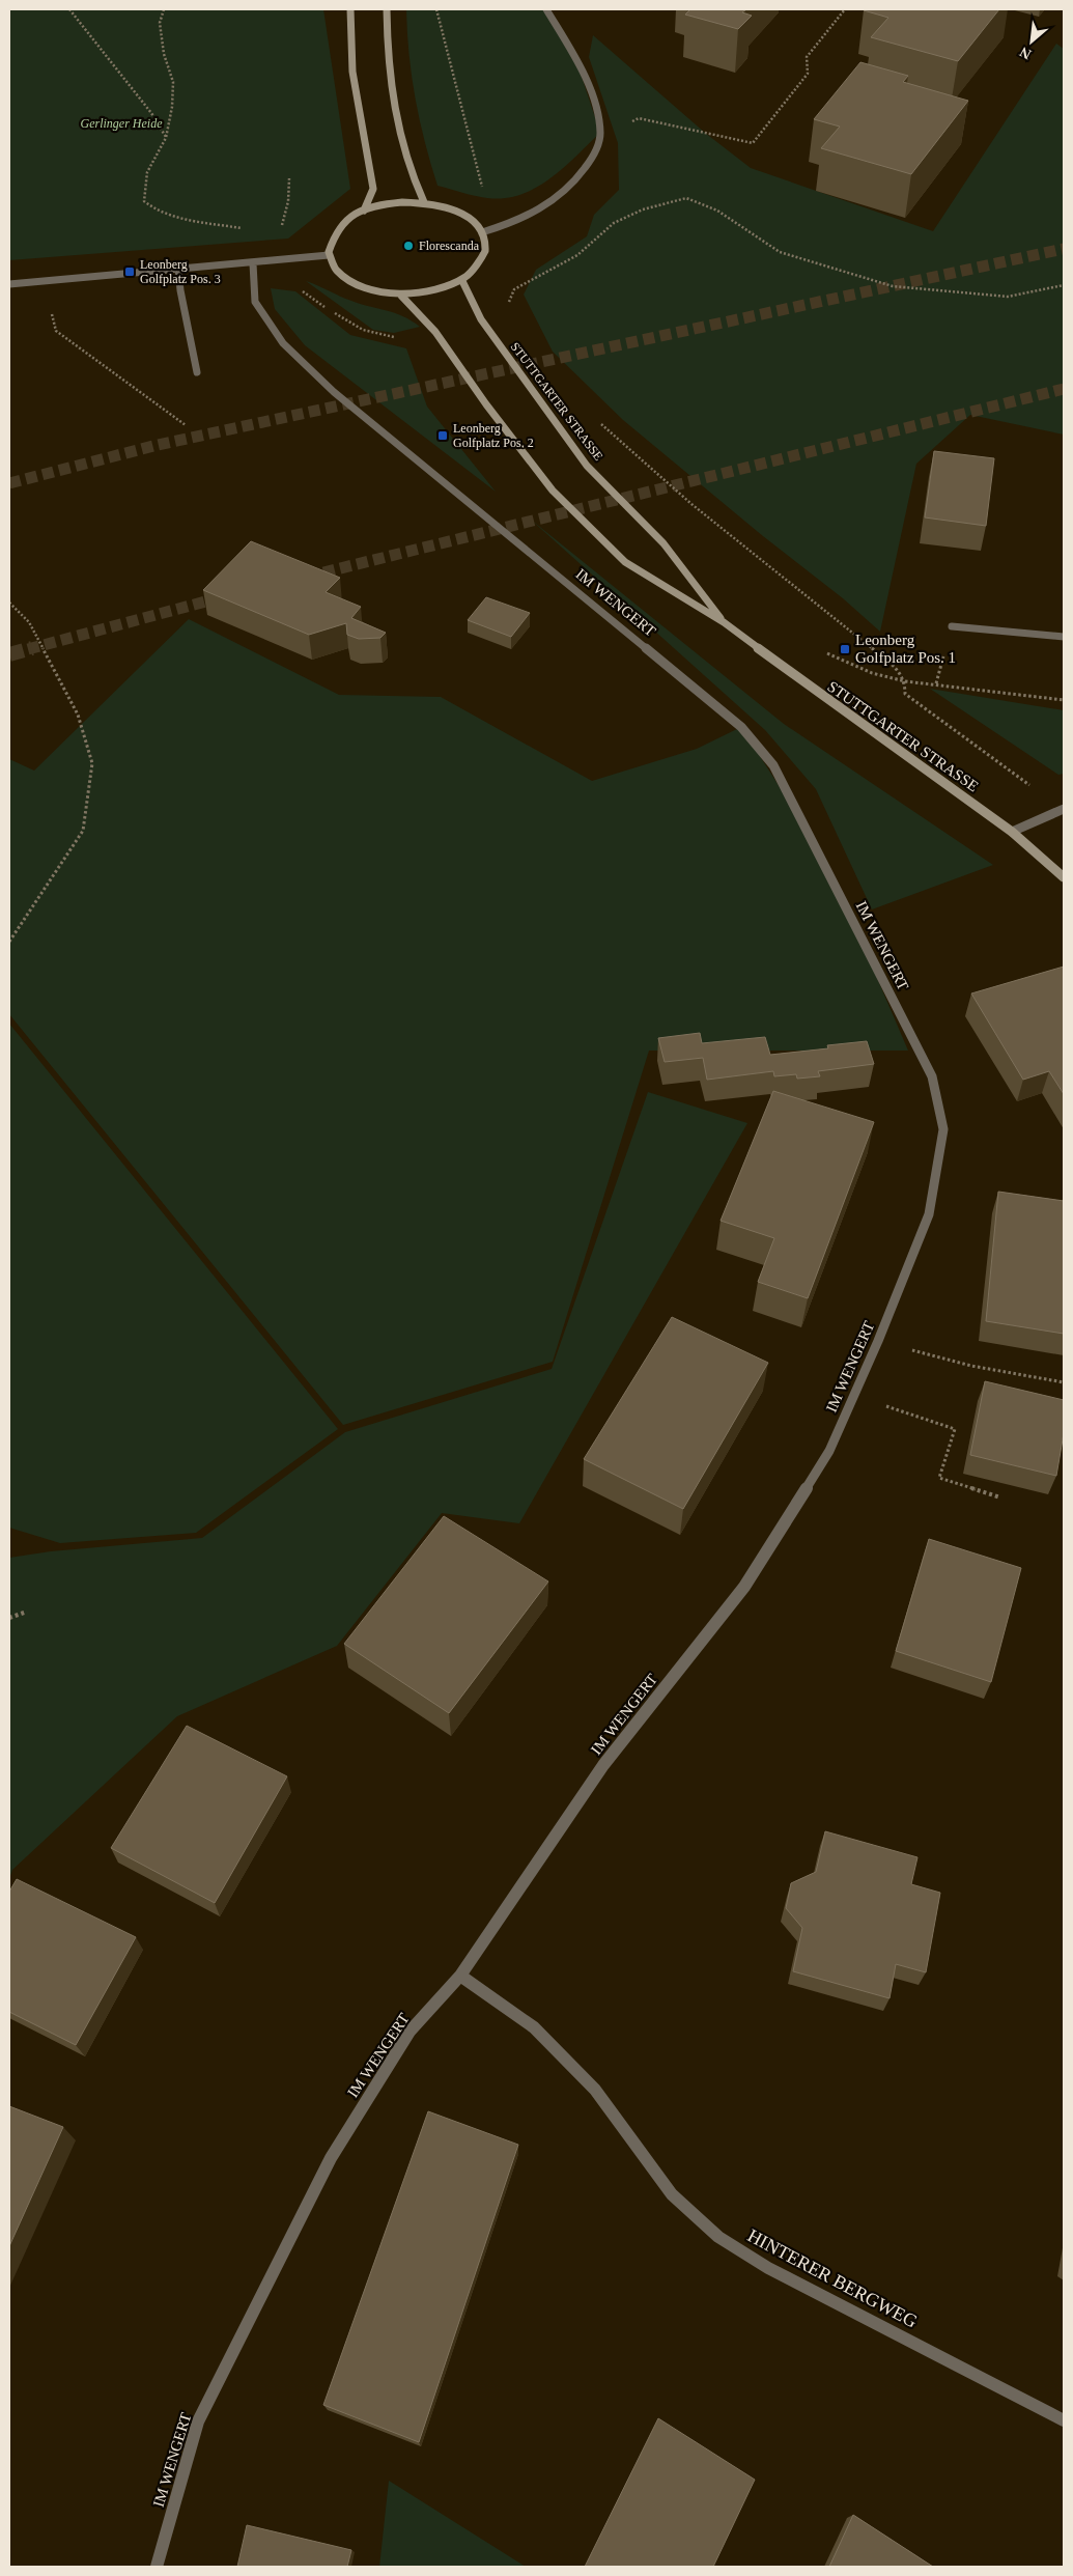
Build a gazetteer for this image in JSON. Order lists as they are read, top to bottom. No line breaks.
{"streets":{"main road":["STUTTGARTER STRASSE"],"street":["IM WENGERT","HINTERER BERGWEG"]},"crossings":[["IM WENGERT","HINTERER BERGWEG"]],"parks":["Gerlinger Heide"],"places":{"other":["Florescanda"],"transit":["Leonberg Golfplatz Pos. 3","Leonberg Golfplatz Pos. 2","Leonberg Golfplatz Pos. 1"]},"north":"bottom left"}
